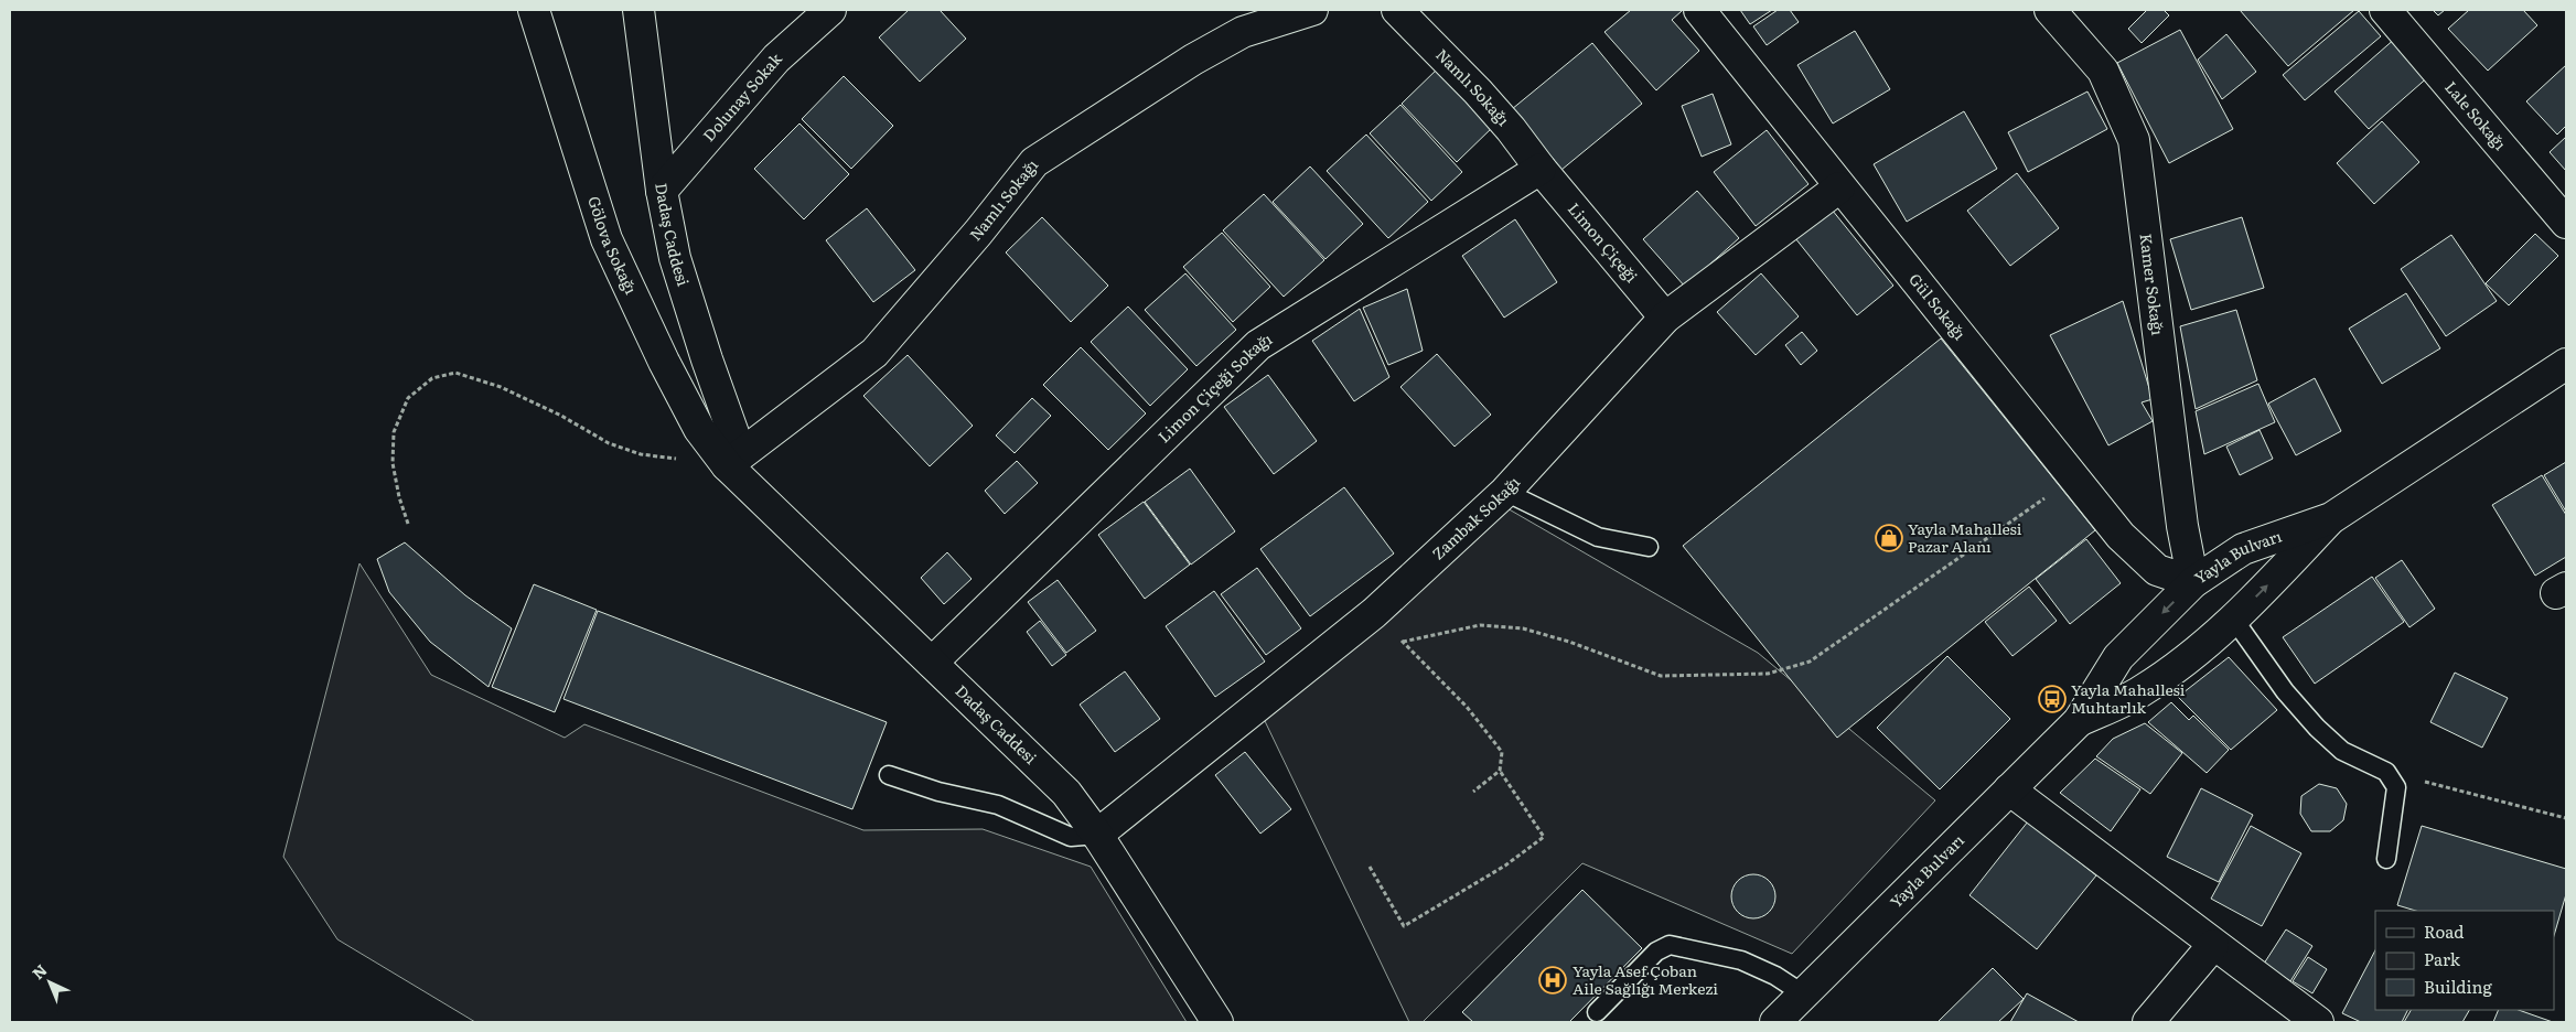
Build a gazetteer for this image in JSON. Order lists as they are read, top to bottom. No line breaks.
{"streets":{"street":["Namlı Sokağı","Dolunay Sokak","Lale Sokağı","Dadaş Caddesi","Limon Çiçeği","Gölova Sokağı","Kamer Sokağı","Gül Sokağı","Limon Çiçeği Sokağı","Zambak Sokağı","Yayla Bulvarı"]},"crossings":[["Namlı Sokağı","Dadaş Caddesi"],["Namlı Sokağı","Limon Çiçeği"],["Namlı Sokağı","Gölova Sokağı"],["Namlı Sokağı","Limon Çiçeği Sokağı"],["Dolunay Sokak","Dadaş Caddesi"],["Dadaş Caddesi","Gölova Sokağı"],["Dadaş Caddesi","Limon Çiçeği Sokağı"],["Dadaş Caddesi","Zambak Sokağı"],["Limon Çiçeği","Limon Çiçeği Sokağı"],["Limon Çiçeği","Zambak Sokağı"],["Kamer Sokağı","Gül Sokağı"],["Kamer Sokağı","Yayla Bulvarı"],["Gül Sokağı","Zambak Sokağı"],["Gül Sokağı","Yayla Bulvarı"]],"places":{"shop":["Yayla Mahallesi Pazar Alanı"],"bus stop":["Yayla Mahallesi Muhtarlık"],"hospital":["Yayla Asef Çoban Aile Sağlığı Merkezi"]},"legend":["Road","Park","Building"],"north":"top left"}
